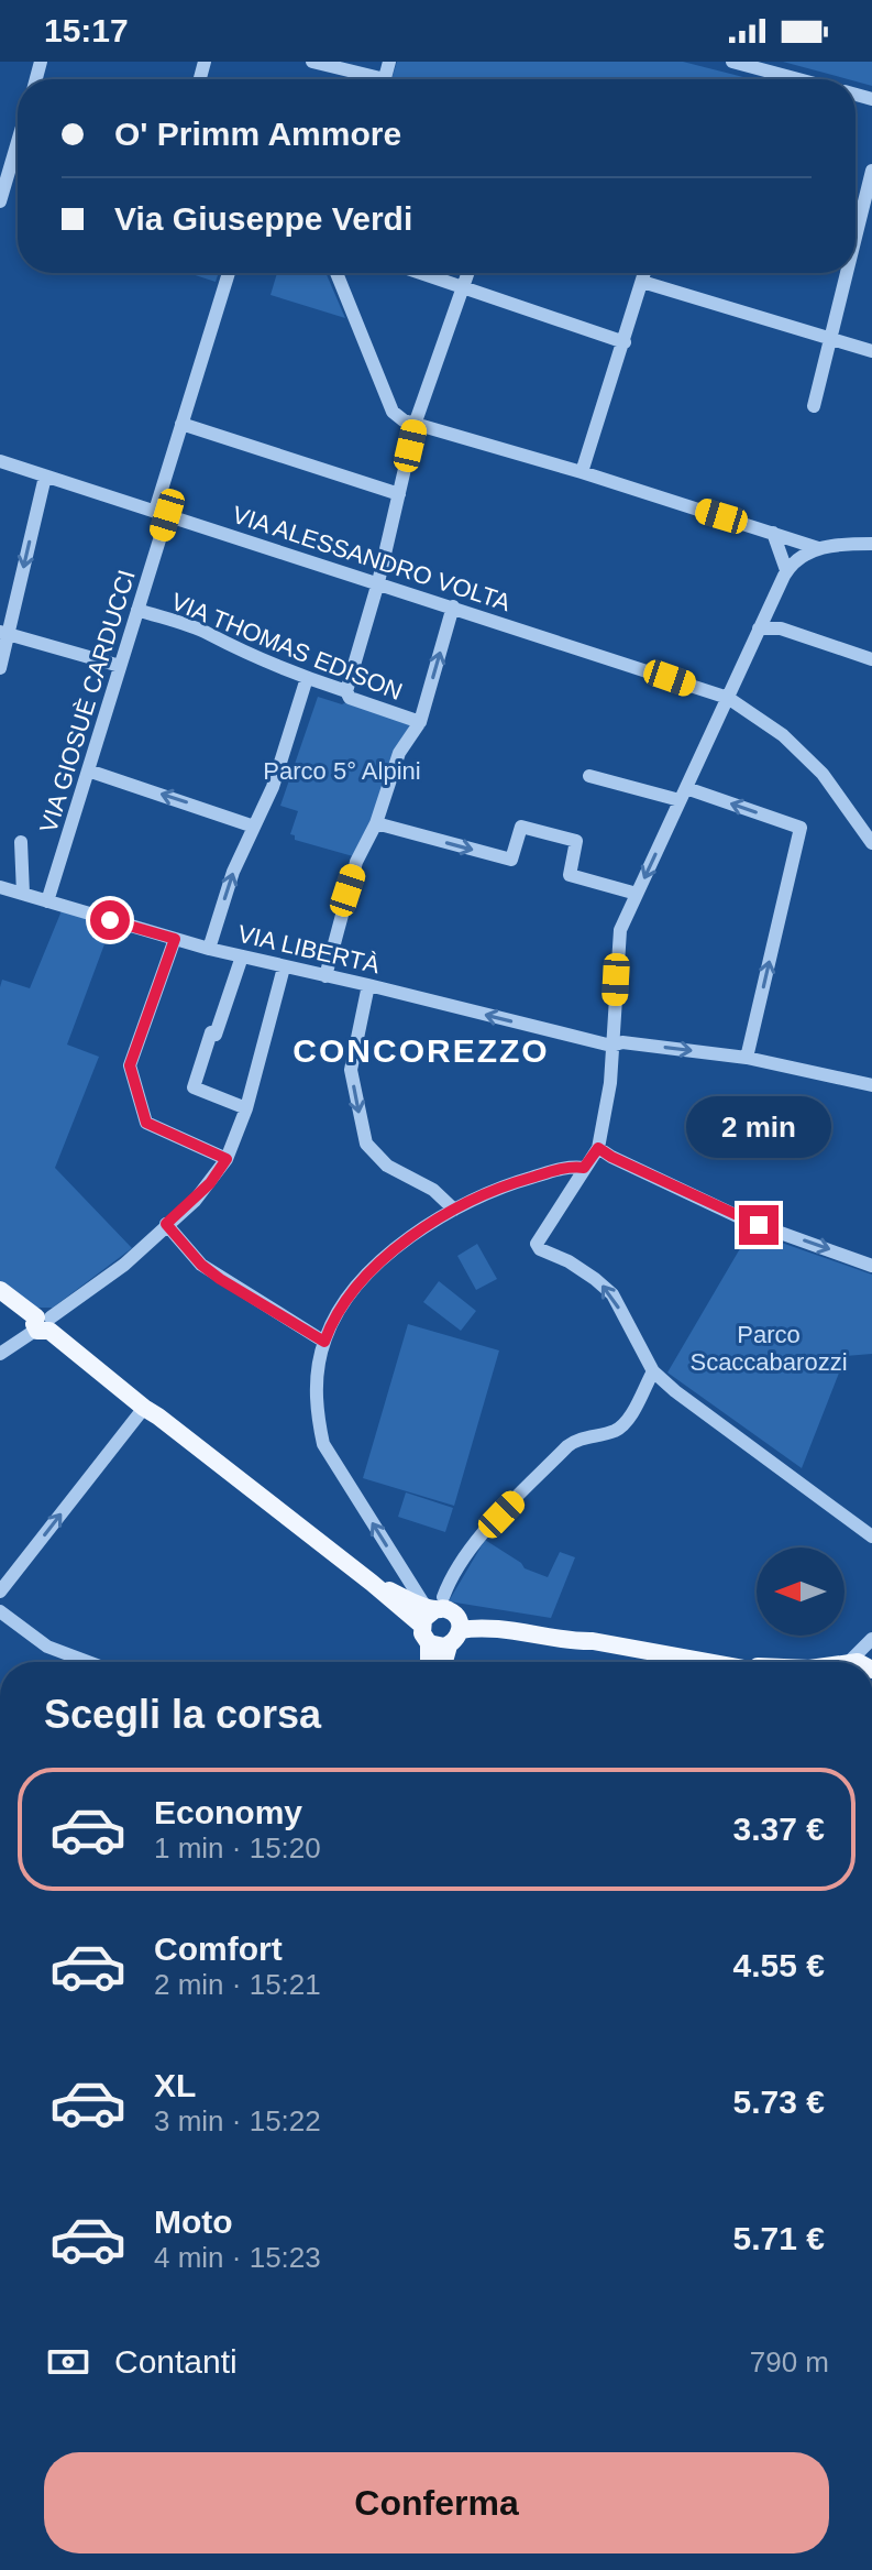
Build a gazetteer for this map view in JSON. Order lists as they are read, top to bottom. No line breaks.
{"streets":{"street":["VIA ALESSANDRO VOLTA","VIA THOMAS EDISON","VIA GIOSUÈ CARDUCCI","VIA LIBERTÀ"]},"crossings":[["VIA ALESSANDRO VOLTA","VIA GIOSUÈ CARDUCCI"],["VIA THOMAS EDISON","VIA GIOSUÈ CARDUCCI"],["VIA GIOSUÈ CARDUCCI","VIA LIBERTÀ"]],"districts":["CONCOREZZO"],"parks":["Parco 5° Alpini","Parco Scaccabarozzi"],"north":"left","page":{"status":"15:17","banner":["O' Primm Ammore","Via Giuseppe Verdi"],"bubble":"2 min","heading":"Scegli la corsa","list":[{"name":"Economy","note":"1 min · 15:20","value":"3.37 €"},{"name":"Comfort","note":"2 min · 15:21","value":"4.55 €"},{"name":"XL","note":"3 min · 15:22","value":"5.73 €"},{"name":"Moto","note":"4 min · 15:23","value":"5.71 €"}],"pay":["Contanti","790 m"],"buttons":"Conferma"}}
